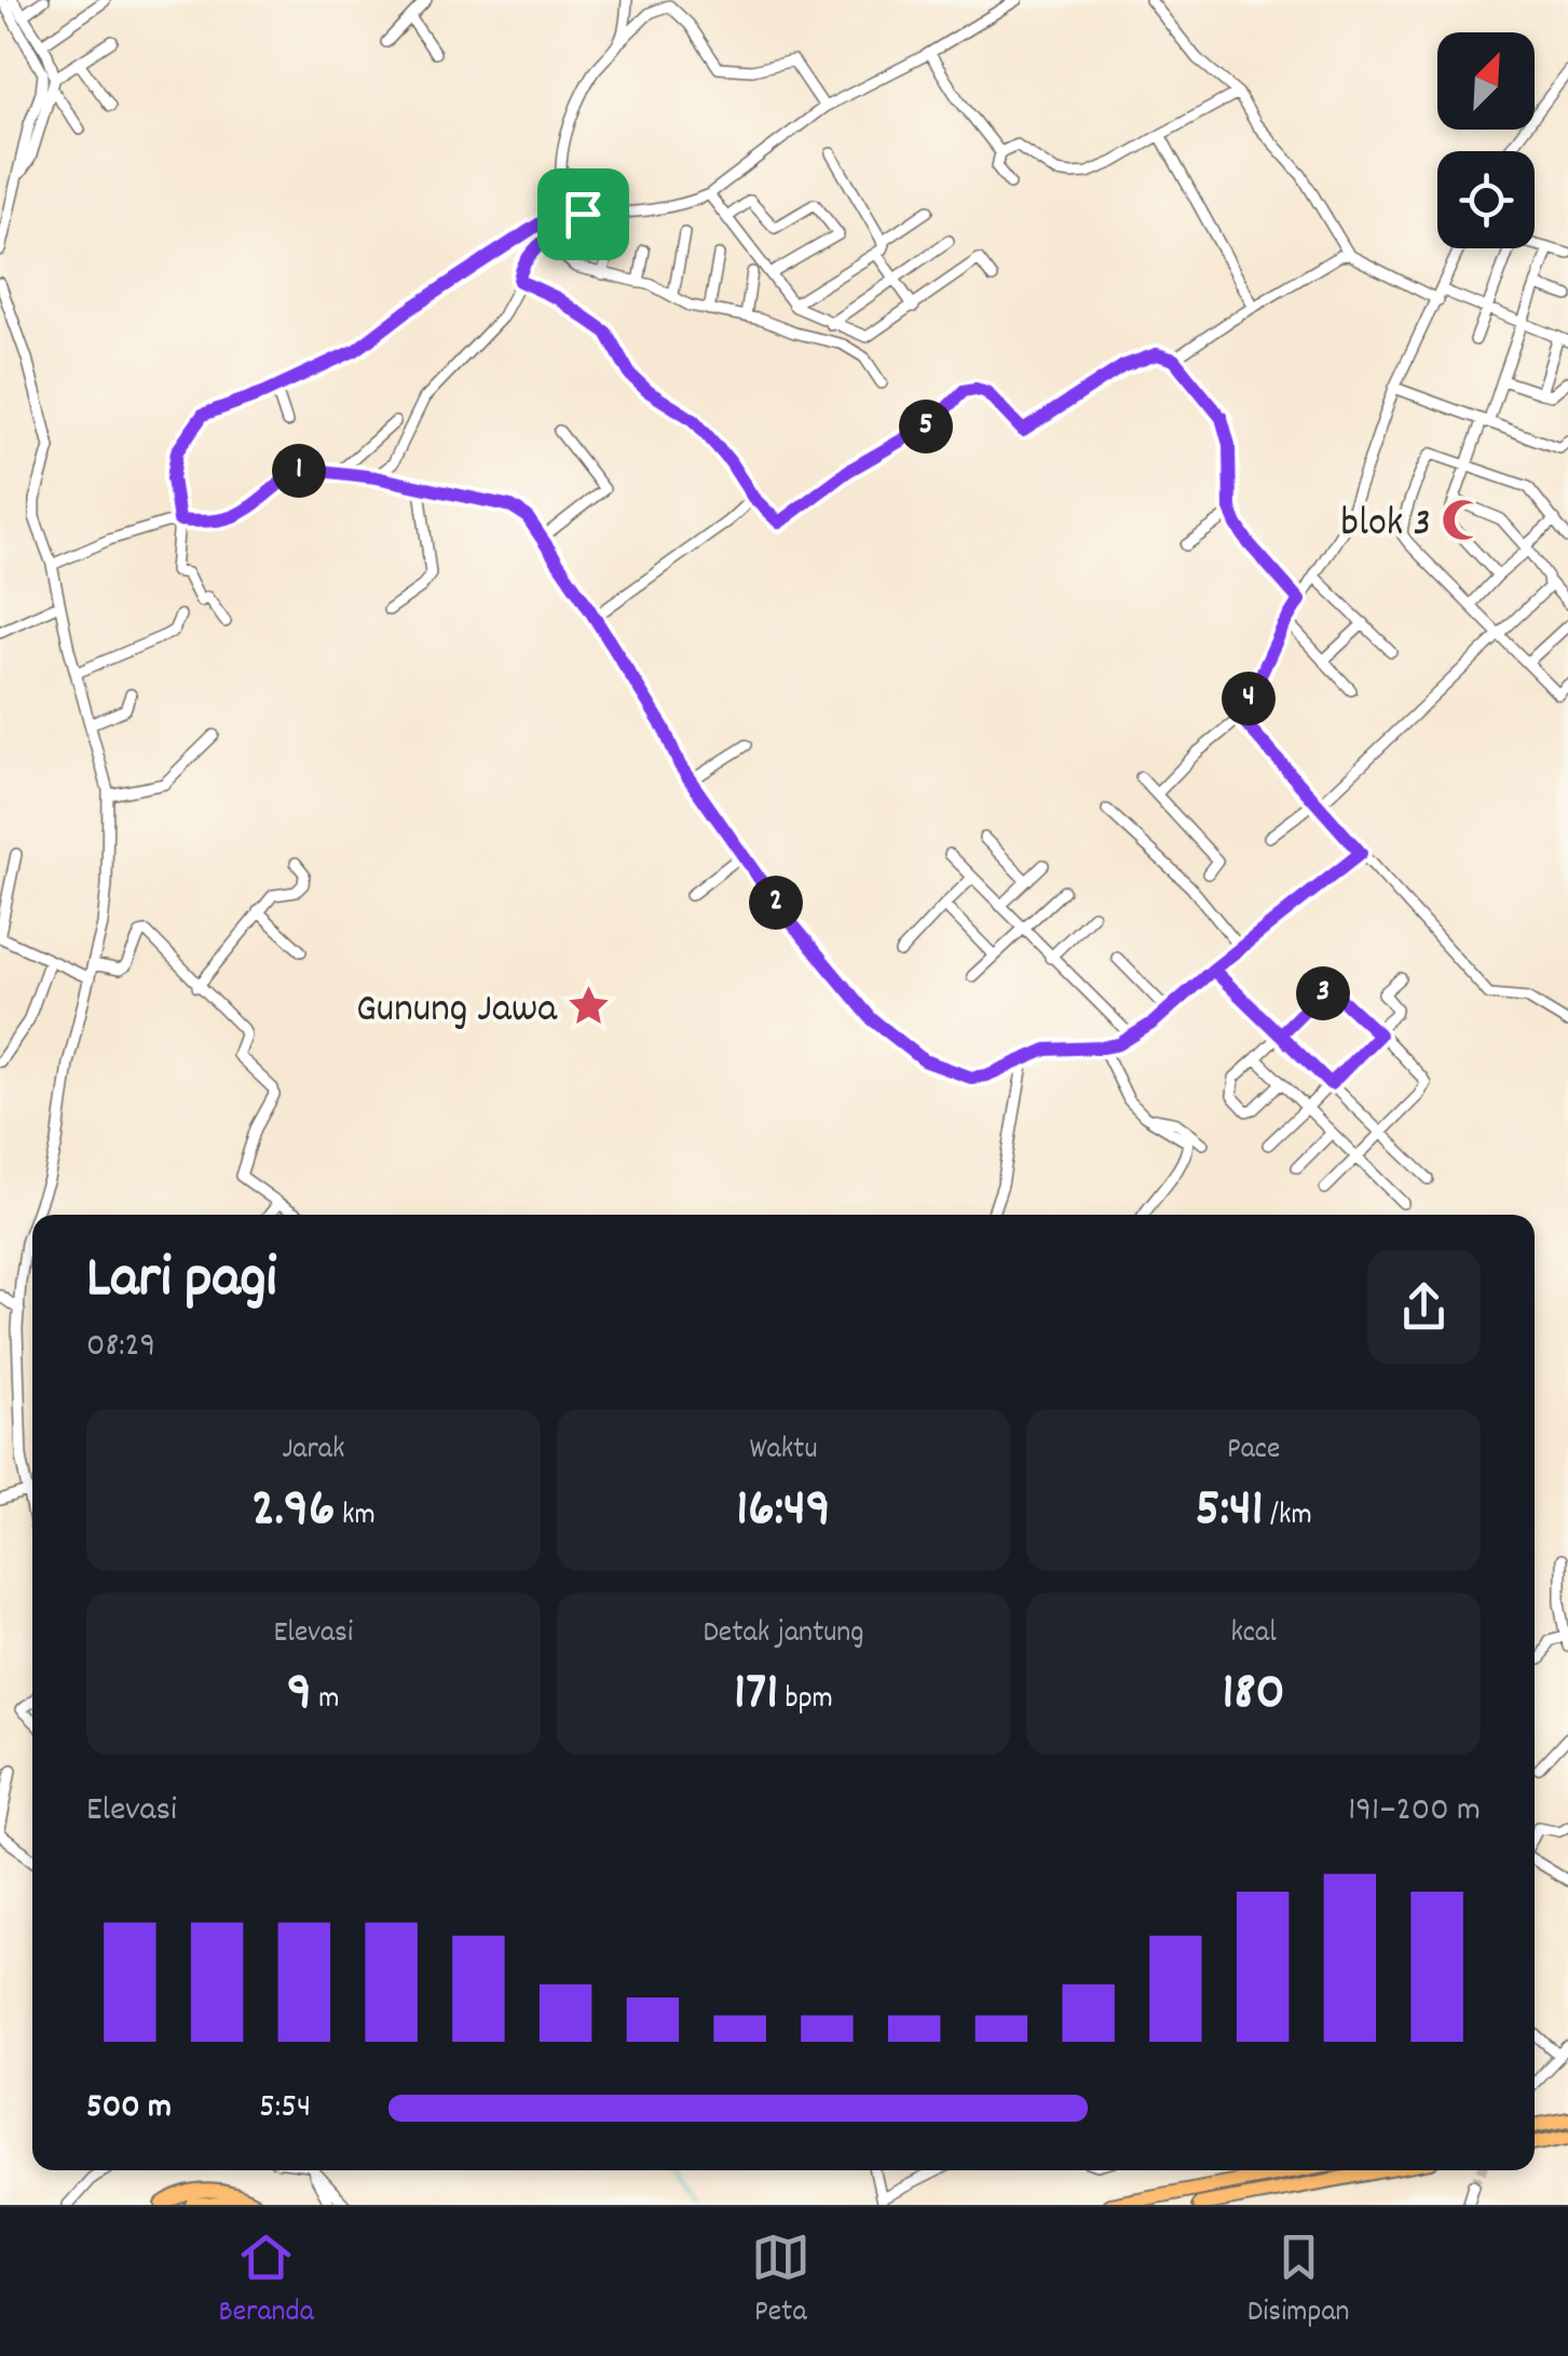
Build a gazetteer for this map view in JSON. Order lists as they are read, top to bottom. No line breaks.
{"places":{"mosque":["blok 3"],"place":["Gunung Jawa"]},"north":"top right","page":{"pins":["5","1","4","2","3"],"heading":["Lari pagi","08:29"],"stats":[["Jarak","2.96 km"],["Waktu","16:49"],["Pace","5:41 /km"],["Elevasi","9 m"],["Detak jantung","171 bpm"],["kcal","180"]],"chart":["Elevasi","191–200 m"],"list":[{"name":"500 m","note":"5:54"}],"tabs":["Beranda","Peta","Disimpan"]}}
